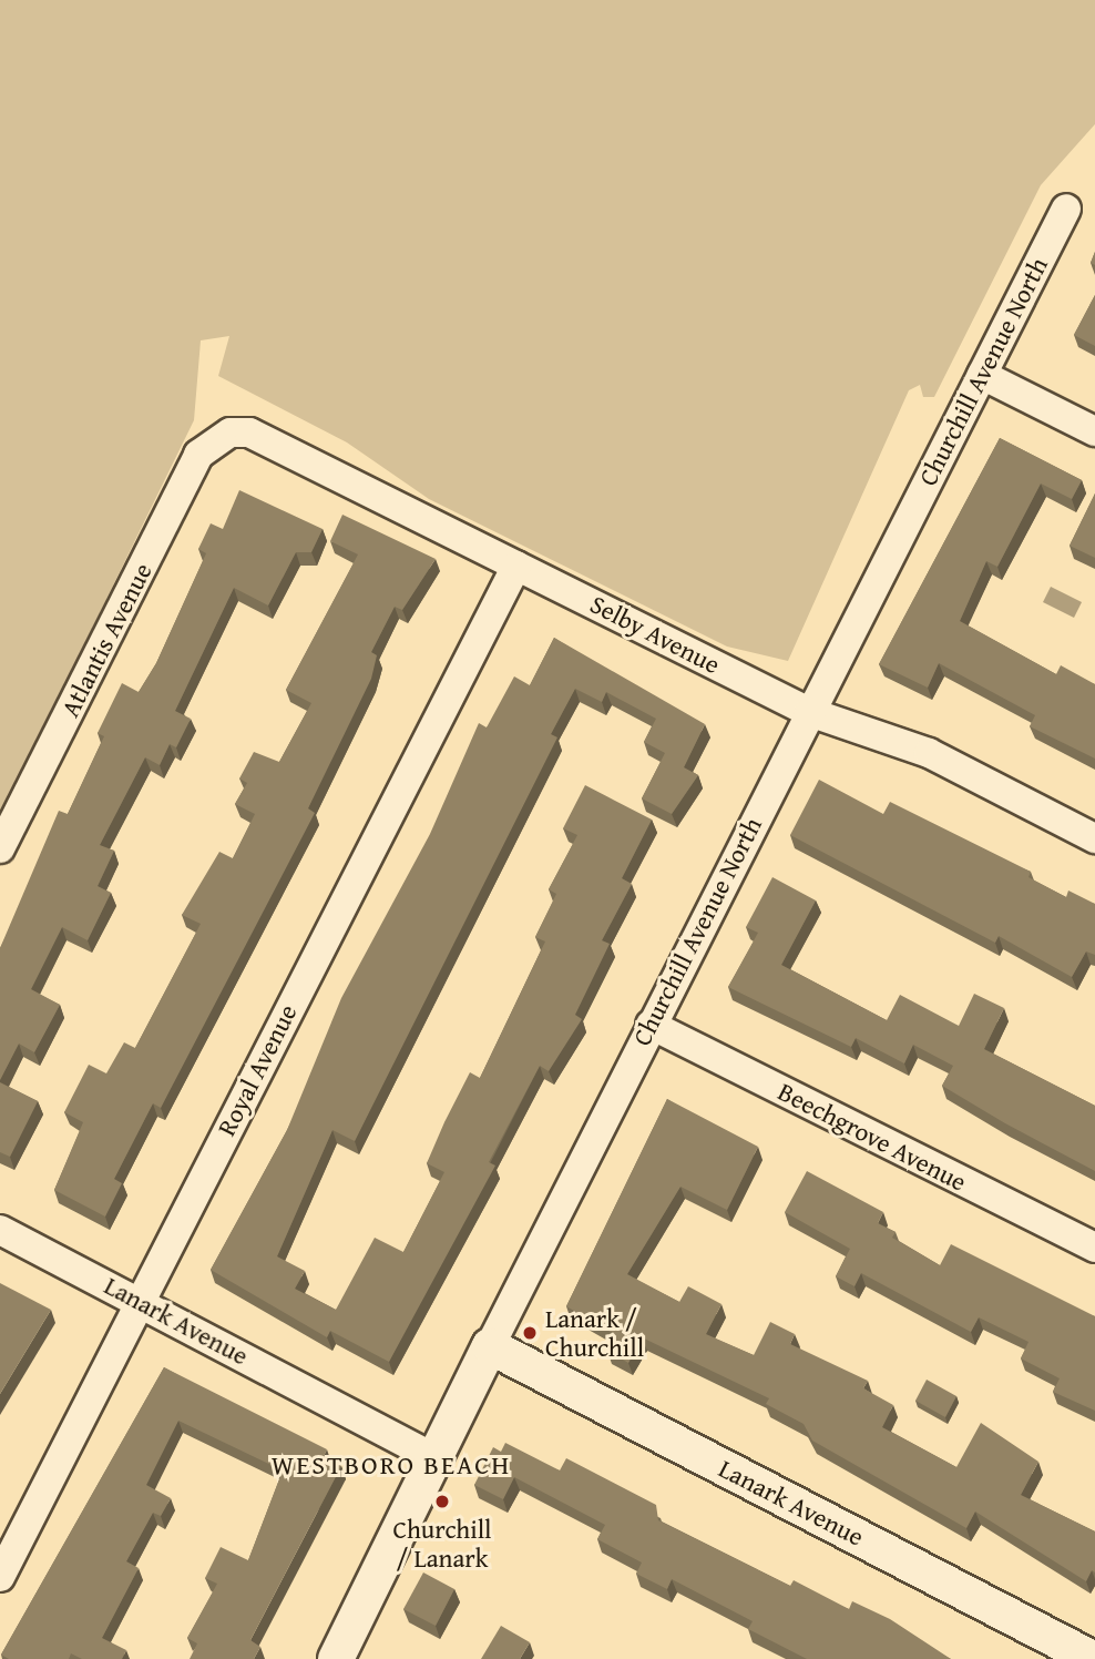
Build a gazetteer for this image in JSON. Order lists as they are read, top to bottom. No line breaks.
{"streets":{"street":["Churchill Avenue North","Selby Avenue","Atlantis Avenue","Royal Avenue","Beechgrove Avenue","Lanark Avenue"]},"crossings":[["Churchill Avenue North","Selby Avenue"],["Churchill Avenue North","Beechgrove Avenue"],["Churchill Avenue North","Lanark Avenue"],["Selby Avenue","Atlantis Avenue"],["Selby Avenue","Royal Avenue"],["Royal Avenue","Lanark Avenue"]],"districts":["WESTBORO BEACH"],"places":["Lanark / Churchill","Churchill / Lanark"]}
